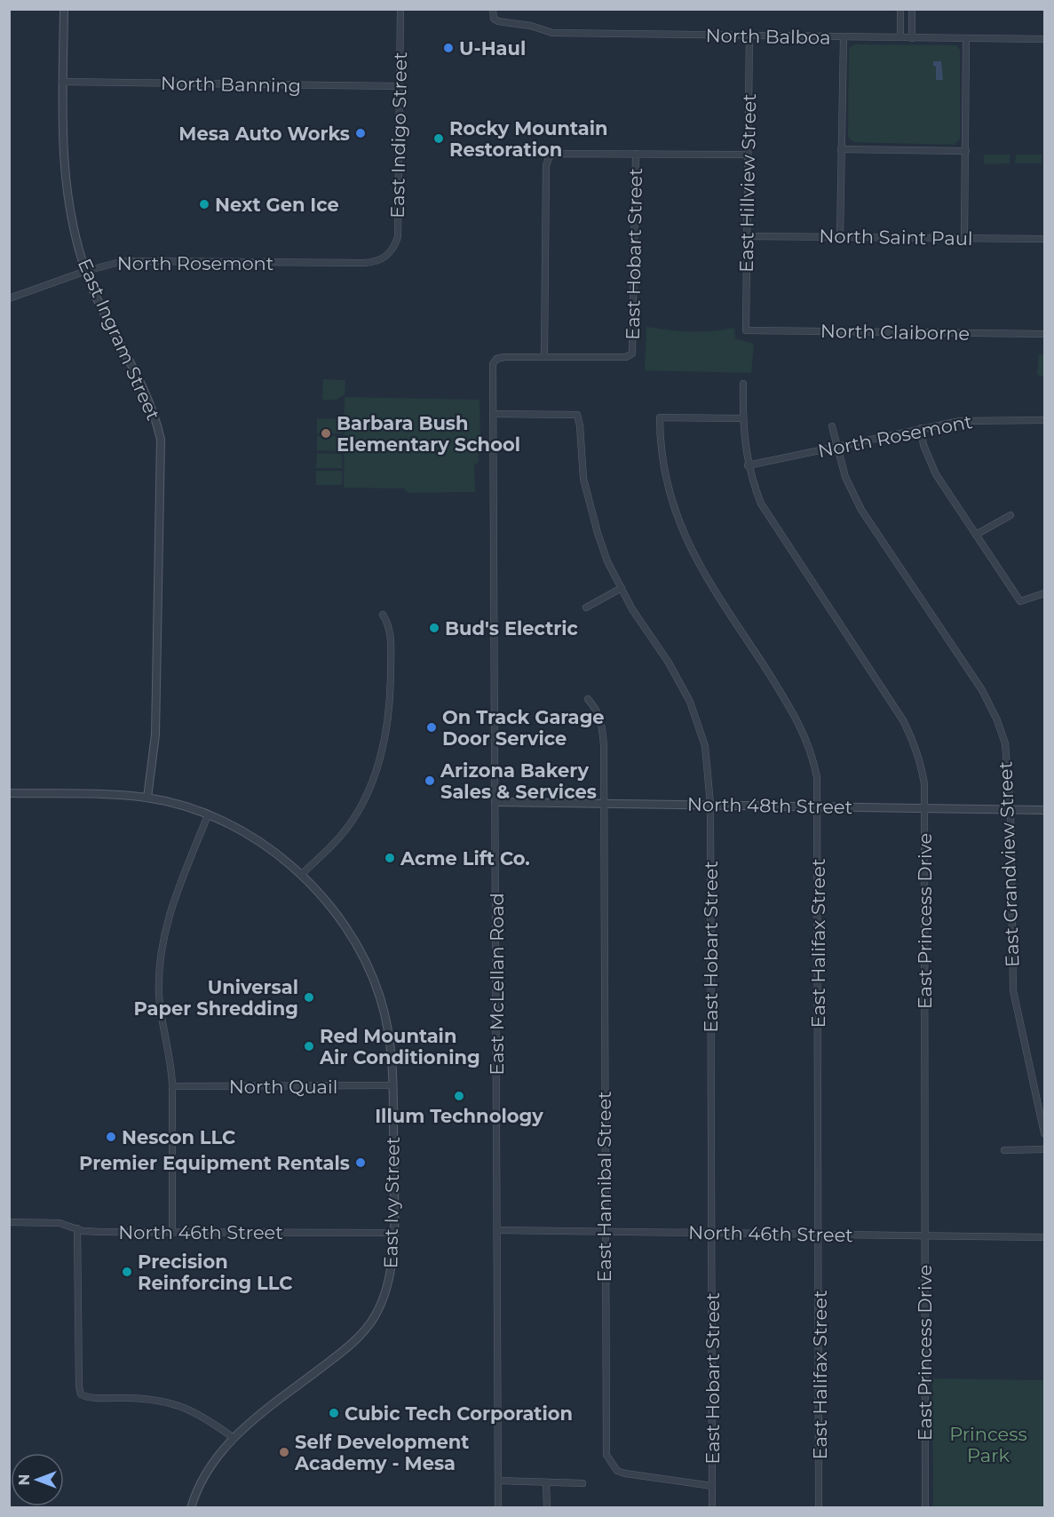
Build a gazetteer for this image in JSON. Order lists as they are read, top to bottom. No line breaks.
{"streets":{"street":["North Balboa","North Banning","East Indigo Street","East Hillview Street","North Saint Paul","East Hobart Street","North Rosemont","North Claiborne","East Ingram Street","North 48th Street","East Grandview Street","East Princess Drive","East Halifax Street","East McLellan Road","North Quail","East Hannibal Street","East Ivy Street","North 46th Street"]},"crossings":[["North Balboa","East Hillview Street"],["North Banning","East Indigo Street"],["North Banning","East Ingram Street"],["East Indigo Street","North Rosemont"],["East Hillview Street","North Saint Paul"],["East Hillview Street","North Claiborne"],["East Hobart Street","North 48th Street"],["East Hobart Street","East McLellan Road"],["East Hobart Street","East Hannibal Street"],["East Hobart Street","North 46th Street"],["North Rosemont","East Ingram Street"],["North Rosemont","East Grandview Street"],["North Rosemont","East Princess Drive"],["North 48th Street","East Grandview Street"],["North 48th Street","East Princess Drive"],["North 48th Street","East Halifax Street"],["North 48th Street","East McLellan Road"],["North 48th Street","East Hannibal Street"],["East Princess Drive","East Halifax Street"],["East Princess Drive","North 46th Street"],["East Halifax Street","North 46th Street"],["East McLellan Road","North 46th Street"],["North Quail","East Ivy Street"],["East Hannibal Street","North 46th Street"],["East Ivy Street","North 46th Street"]],"parks":["Princess Park"],"places":["U-Haul","Mesa Auto Works","Rocky Mountain Restoration","Next Gen Ice","Barbara Bush Elementary School","Bud's Electric","On Track Garage Door Service","Arizona Bakery Sales & Services","Acme Lift Co.","Universal Paper Shredding","Red Mountain Air Conditioning","Illum Technology","Nescon LLC","Premier Equipment Rentals","Precision Reinforcing LLC","Cubic Tech Corporation","Self Development Academy - Mesa"],"north":"left"}
